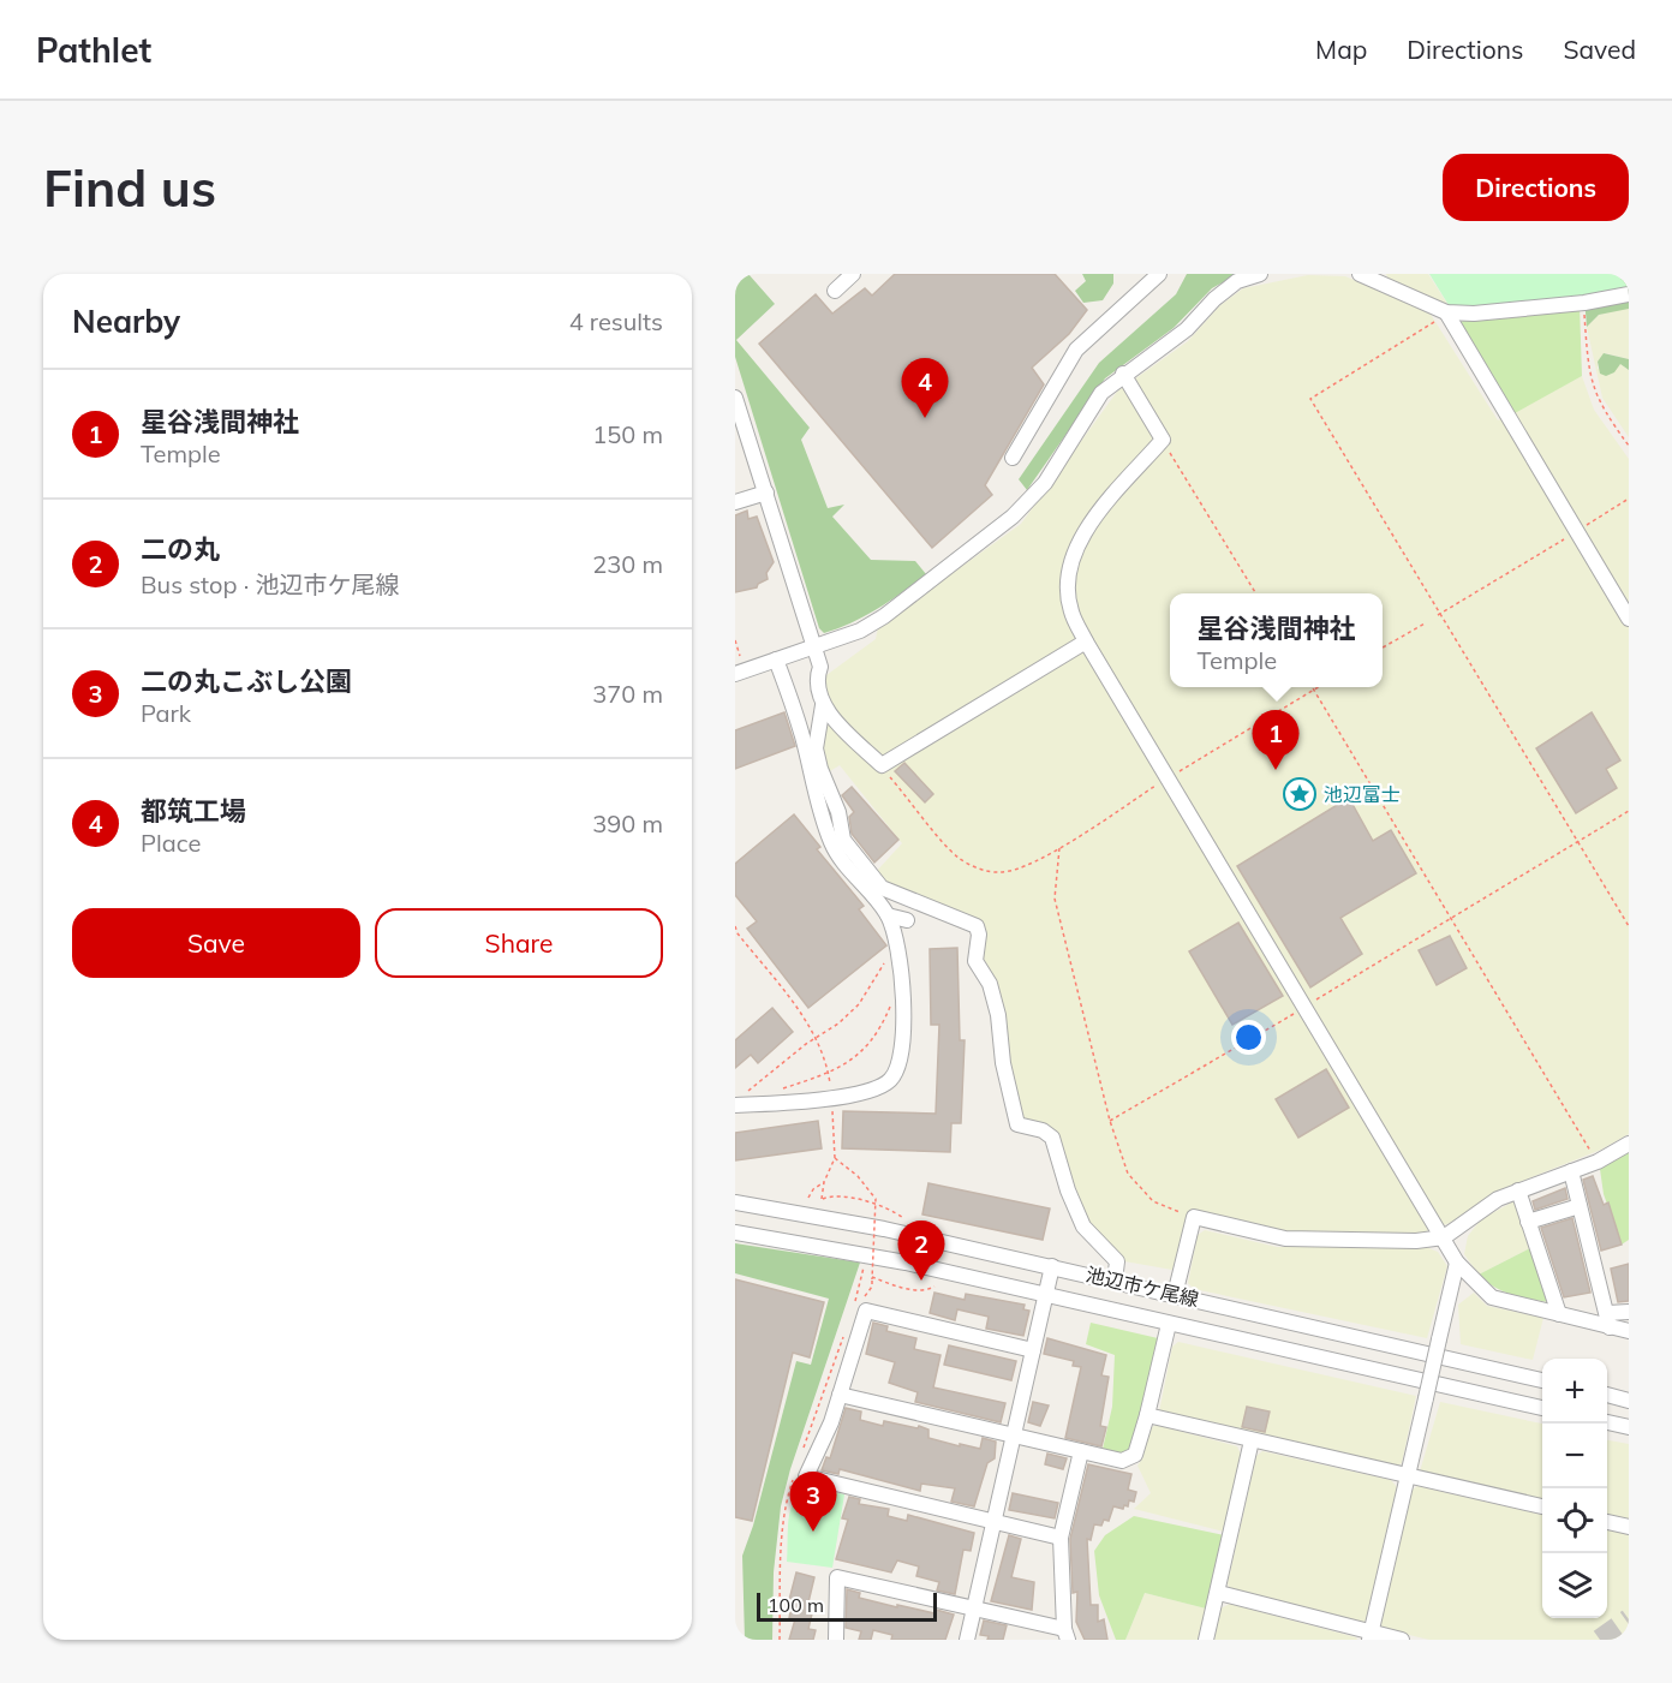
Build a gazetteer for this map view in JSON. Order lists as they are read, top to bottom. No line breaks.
{"streets":{"street":["池辺市ケ尾線"]},"places":{"place":["池辺富士"]},"scale_bar":"100 m","page":{"header":"Pathlet","nav":["Map","Directions","Saved"],"buttons":["Directions",["Save","Share"]],"title":"Find us","heading":["Nearby","4 results"],"pins":["4","1","2","3"],"list":[{"mark":"1","name":"星谷浅間神社","note":"Temple","value":"150 m"},{"mark":"2","name":"二の丸","note":"Bus stop · 池辺市ケ尾線","value":"230 m"},{"mark":"3","name":"二の丸こぶし公園","note":"Park","value":"370 m"},{"mark":"4","name":"都筑工場","note":"Place","value":"390 m"}],"popup":["星谷浅間神社","Temple"],"map_buttons":["+","−"],"scale":"100 m"}}
